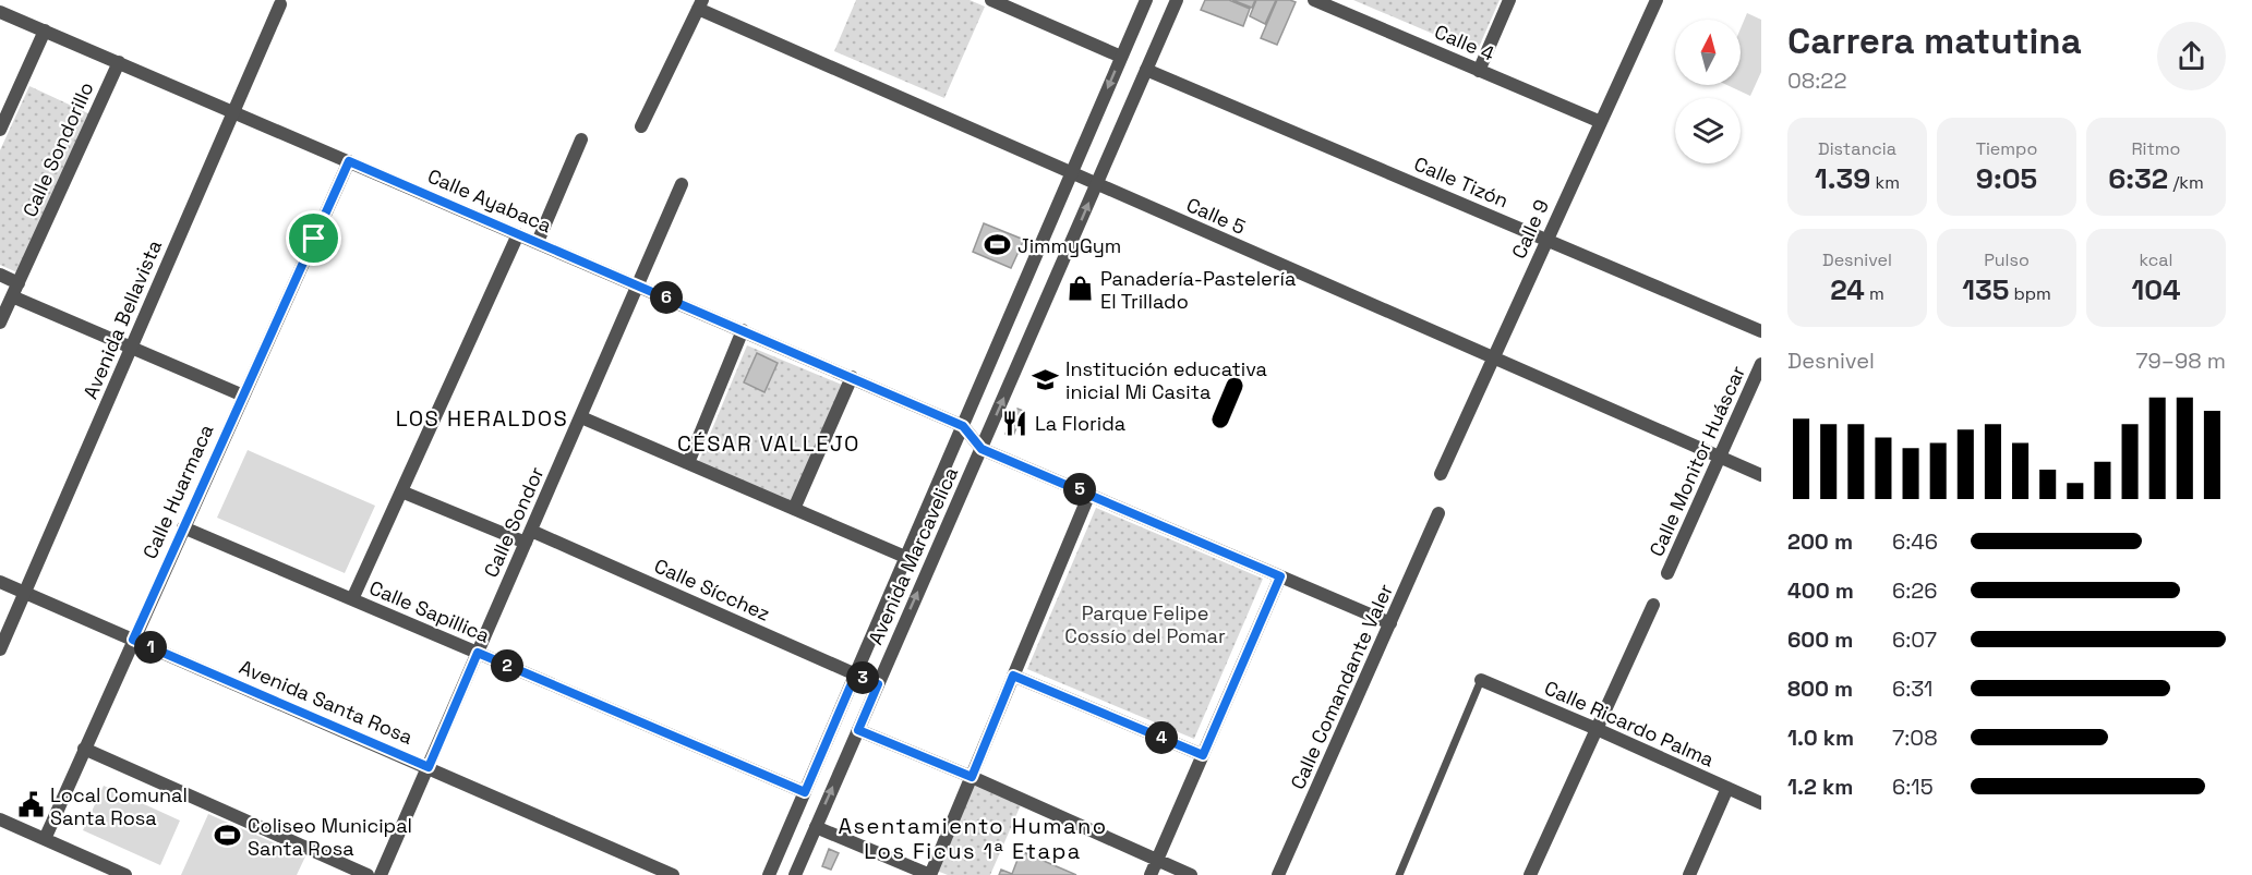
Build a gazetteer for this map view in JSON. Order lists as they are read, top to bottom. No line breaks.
{"streets":{"street":["Calle 4","Calle Sondorillo","Calle Tizón","Calle Ayabaca","Calle 5","Calle 9","Avenida Bellavista","Calle Monitor Huáscar","Calle Huarmaca","Calle Sondor","Avenida Marcavelica","Calle Sícchez","Calle Sapillica","Calle Comandante Valer","Avenida Santa Rosa","Calle Ricardo Palma"]},"crossings":[["Calle 4","Calle 9"],["Calle Sondorillo","Calle Ayabaca"],["Calle Tizón","Calle 9"],["Calle Tizón","Avenida Marcavelica"],["Calle Ayabaca","Avenida Bellavista"],["Calle Ayabaca","Calle Huarmaca"],["Calle Ayabaca","Calle Sondor"],["Calle Ayabaca","Avenida Marcavelica"],["Calle 5","Calle 9"],["Calle 5","Calle Monitor Huáscar"],["Calle 5","Avenida Marcavelica"],["Avenida Bellavista","Avenida Santa Rosa"],["Calle Huarmaca","Calle Sapillica"],["Calle Huarmaca","Avenida Santa Rosa"],["Calle Sondor","Calle Sícchez"],["Calle Sondor","Calle Sapillica"],["Calle Sondor","Avenida Santa Rosa"],["Avenida Marcavelica","Calle Sícchez"],["Avenida Marcavelica","Calle Sapillica"]],"districts":["LOS HERALDOS","CÉSAR VALLEJO","Asentamiento Humano Los Ficus 1ª Etapa"],"parks":["Parque Felipe Cossío del Pomar"],"places":{"sports":["JimmyGym","Coliseo Municipal Santa Rosa"],"shop":["Panadería-Pastelería El Trillado"],"school or university":["Institución educativa inicial Mi Casita"],"restaurant":["La Florida"],"public building":["Local Comunal Santa Rosa"]},"north":"top","page":{"heading":["Carrera matutina","08:22"],"stats":[["Distancia","1.39 km"],["Tiempo","9:05"],["Ritmo","6:32 /km"],["Desnivel","24 m"],["Pulso","135 bpm"],["kcal","104"]],"pins":["6","5","1","2","3","4"],"chart":["Desnivel","79–98 m"],"list":[{"name":"200 m","note":"6:46"},{"name":"400 m","note":"6:26"},{"name":"600 m","note":"6:07"},{"name":"800 m","note":"6:31"},{"name":"1.0 km","note":"7:08"},{"name":"1.2 km","note":"6:15"}]}}
